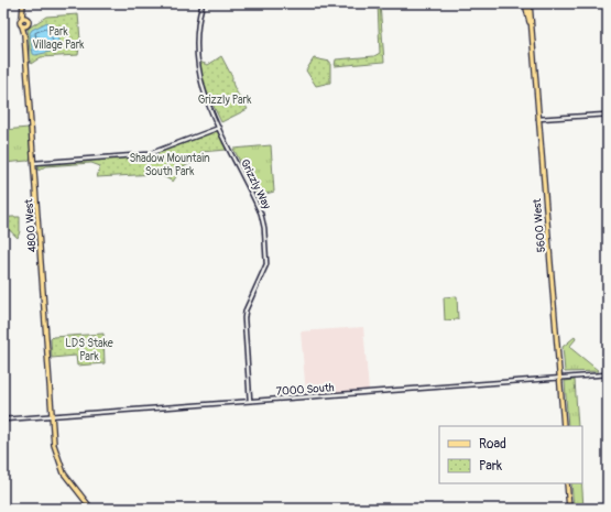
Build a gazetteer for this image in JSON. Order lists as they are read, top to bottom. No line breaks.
{"streets":{"main road":["4800 West","5600 West"],"street":["Grizzly Way","7000 South"]},"crossings":[["Grizzly Way","7000 South"],["4800 West","7000 South"],["5600 West","7000 South"]],"parks":["Park Village Park","Grizzly Park","Shadow Mountain South Park","LDS Stake Park"],"legend":["Road","Park"]}
